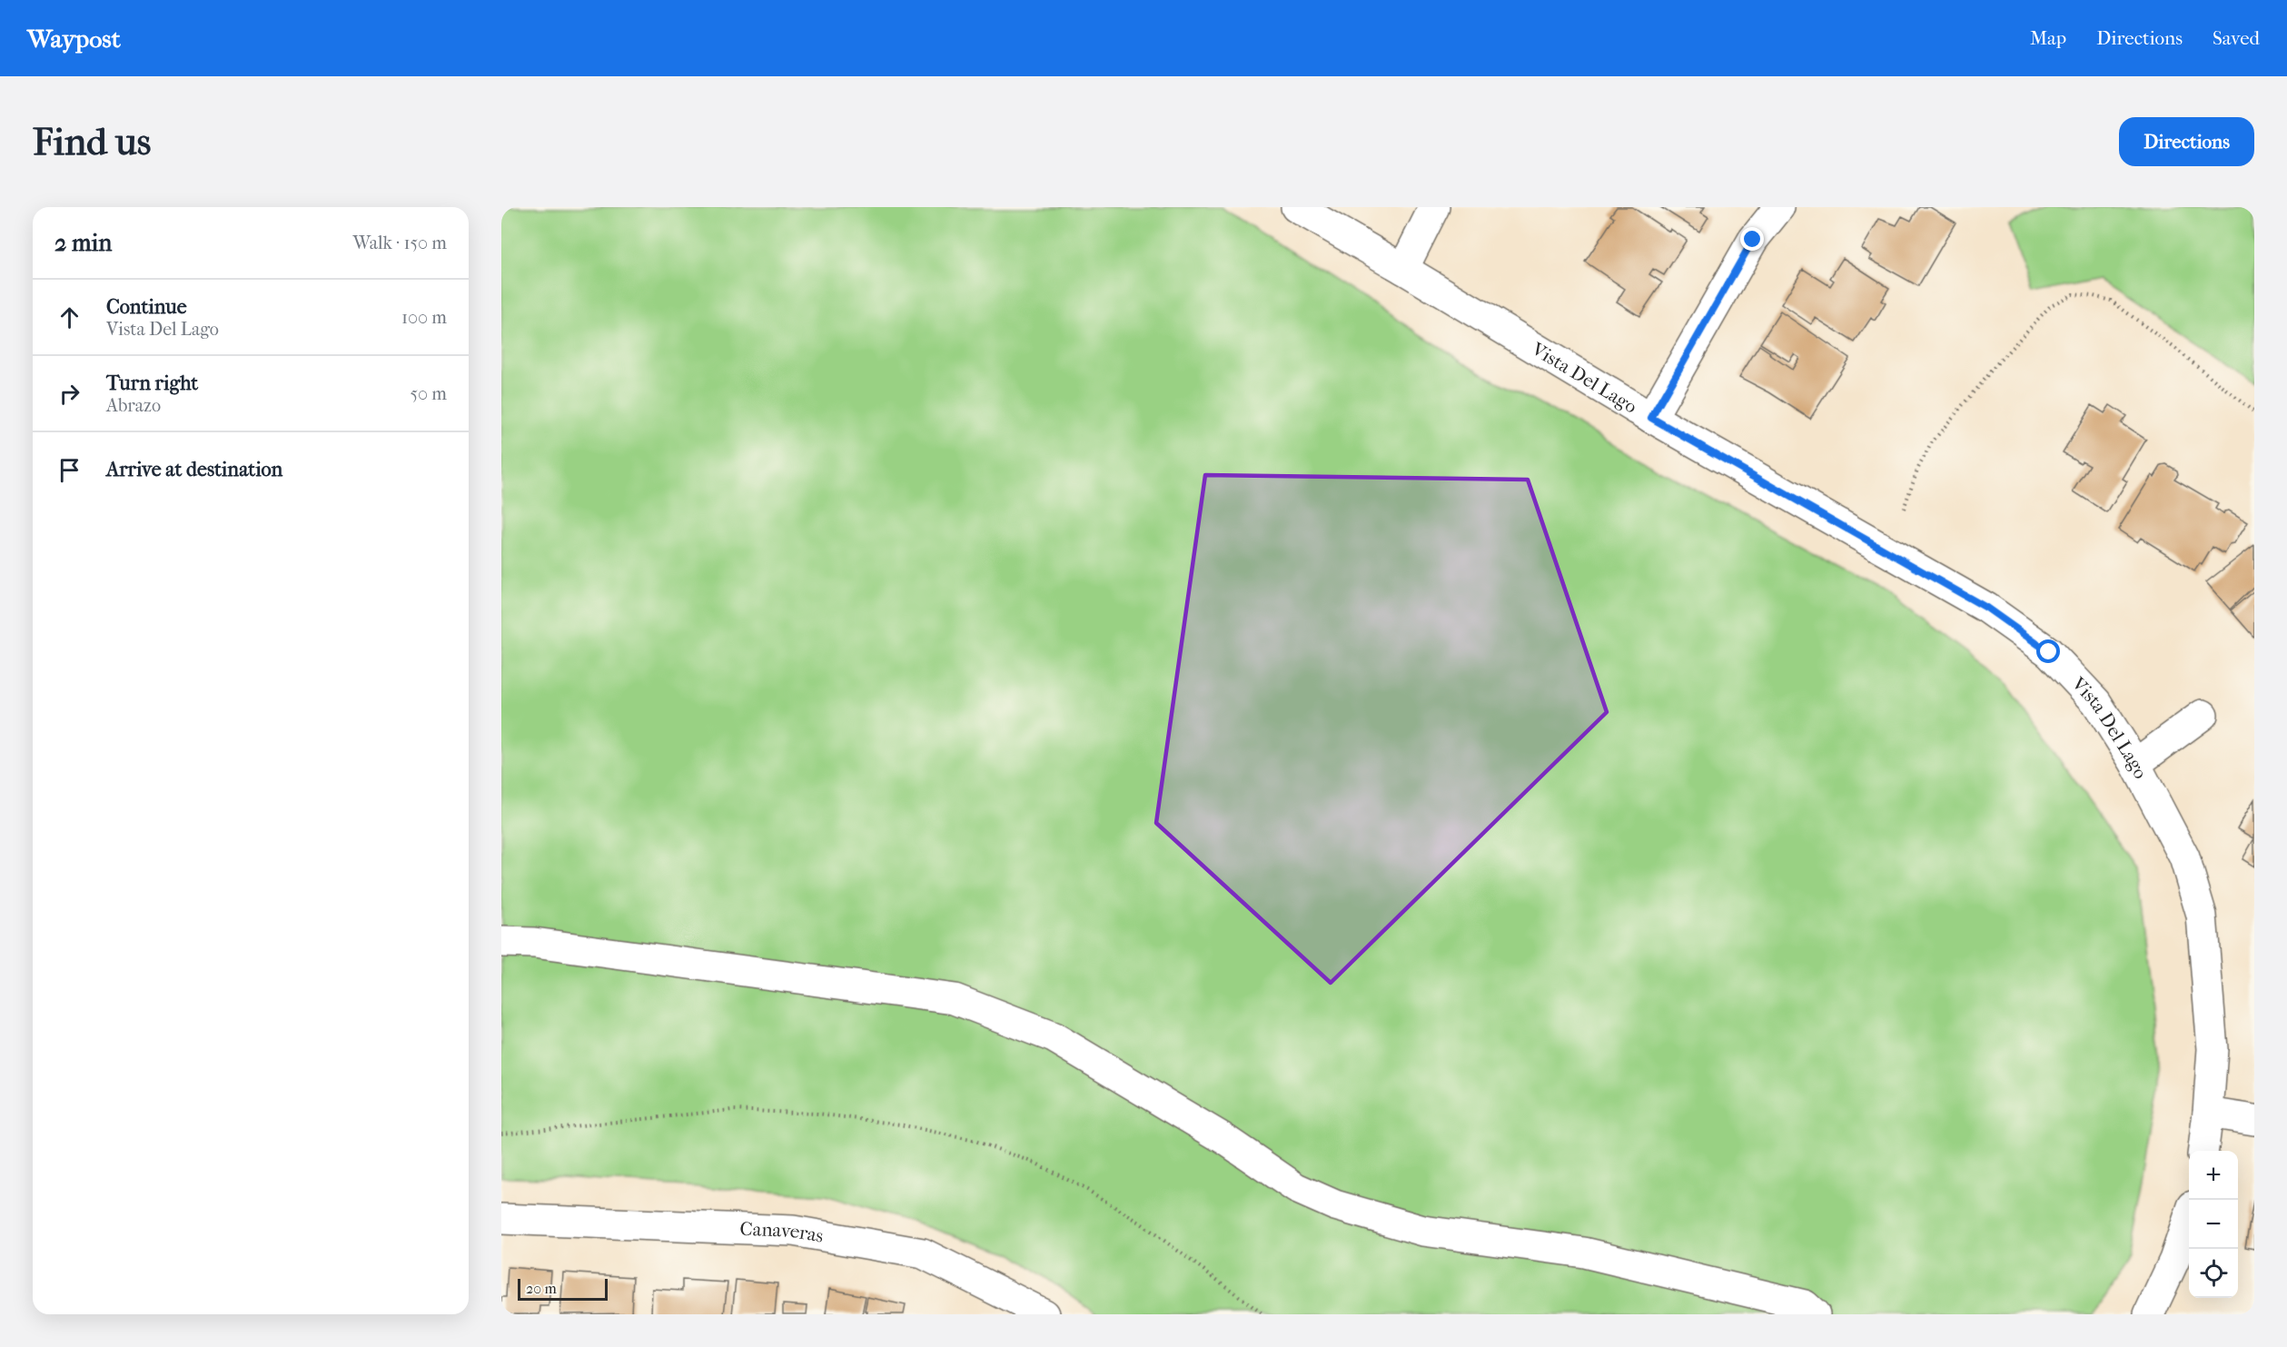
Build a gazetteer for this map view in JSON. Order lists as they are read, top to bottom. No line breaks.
{"streets":{"street":["Vista Del Lago","Canaveras"]},"scale_bar":"20 m","page":{"header":"Waypost","nav":["Map","Directions","Saved"],"buttons":"Directions","title":"Find us","heading":["2 min","Walk · 150 m"],"list":[["Continue","Vista Del Lago","100 m"],["Turn right","Abrazo","50 m"],"Arrive at destination"],"map_buttons":["+","−"],"scale":"20 m"}}
